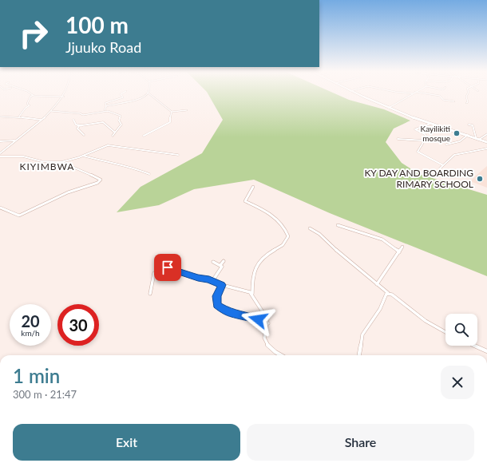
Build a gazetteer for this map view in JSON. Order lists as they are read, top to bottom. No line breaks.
{"districts":["KIYIMBWA"],"places":["Kayilikiti mosque","KY DAY AND BOARDING RIMARY SCHOOL"],"page":{"turn":["100 m","Jjuuko Road"],"speed":"20 km/h","limit":"30","heading":["1 min","300 m · 21:47"],"buttons":["Exit","Share"]}}
